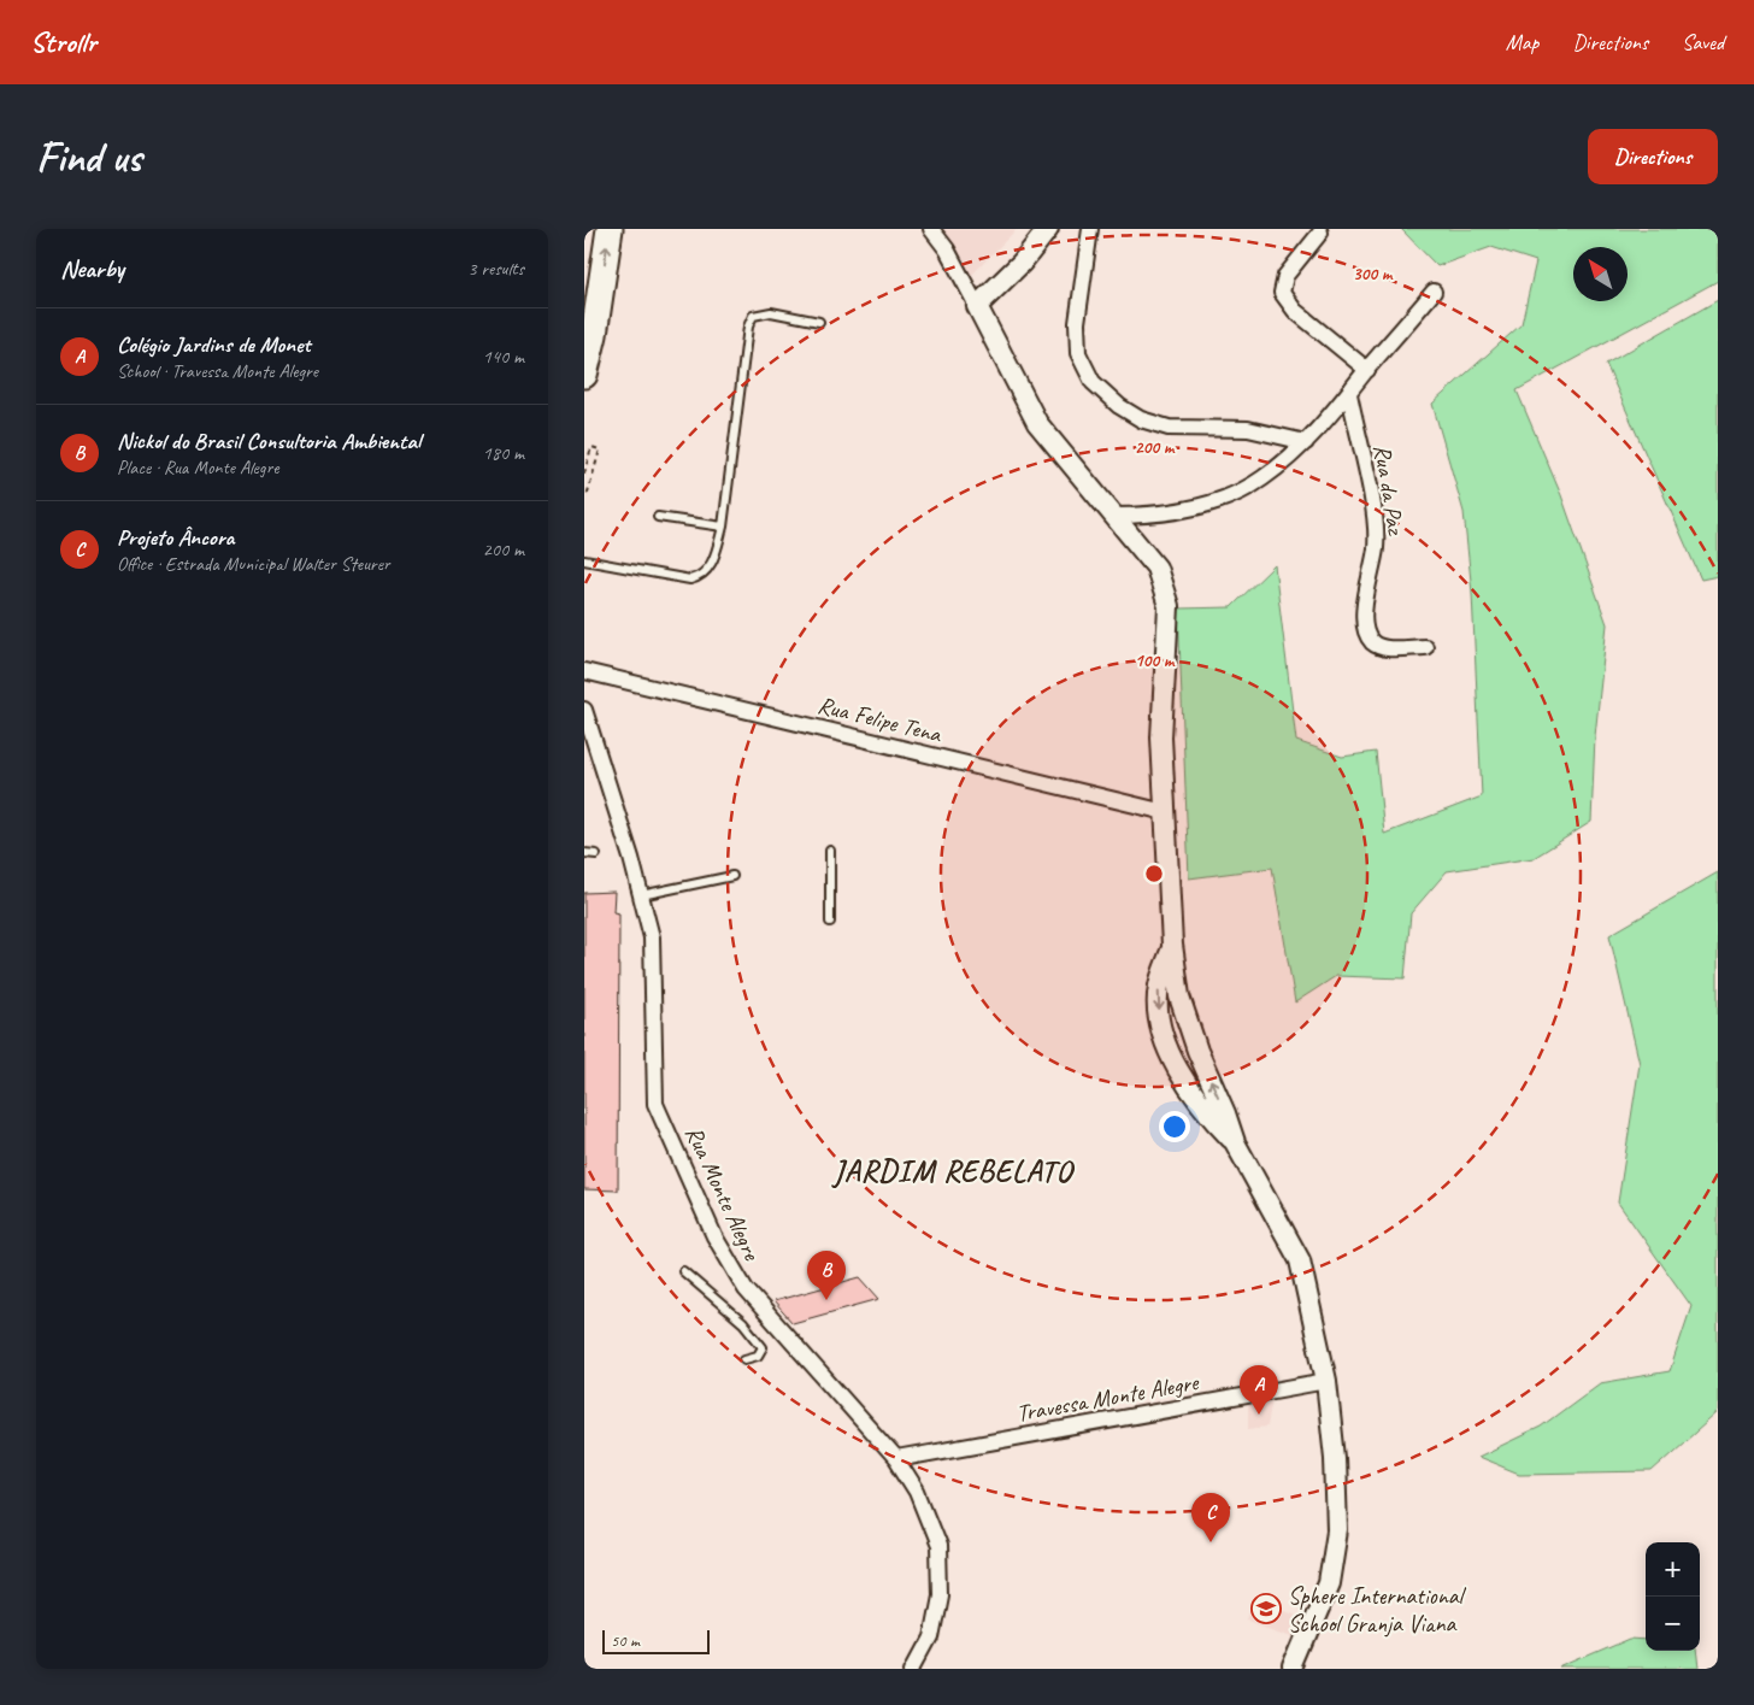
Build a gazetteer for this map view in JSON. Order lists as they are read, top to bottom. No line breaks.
{"streets":{"street":["Rua da Paz","Rua Felipe Tena","Rua Monte Alegre","Travessa Monte Alegre"]},"crossings":[["Rua Monte Alegre","Travessa Monte Alegre"]],"districts":["JARDIM REBELATO"],"places":{"school or university":["Sphere International School Granja Viana"]},"scale_bar":"50 m","north":"top left","page":{"header":"Strollr","nav":["Map","Directions","Saved"],"buttons":"Directions","title":"Find us","heading":["Nearby","3 results"],"list":[{"mark":"A","name":"Colégio Jardins de Monet","note":"School · Travessa Monte Alegre","value":"140 m"},{"mark":"B","name":"Nickol do Brasil Consultoria Ambiental","note":"Place · Rua Monte Alegre","value":"180 m"},{"mark":"C","name":"Projeto Âncora","note":"Office · Estrada Municipal Walter Steurer","value":"200 m"}],"pins":["B","A","C"],"map_buttons":["+","−"],"scale":"50 m"},"rings":["300 m","200 m","100 m"]}
